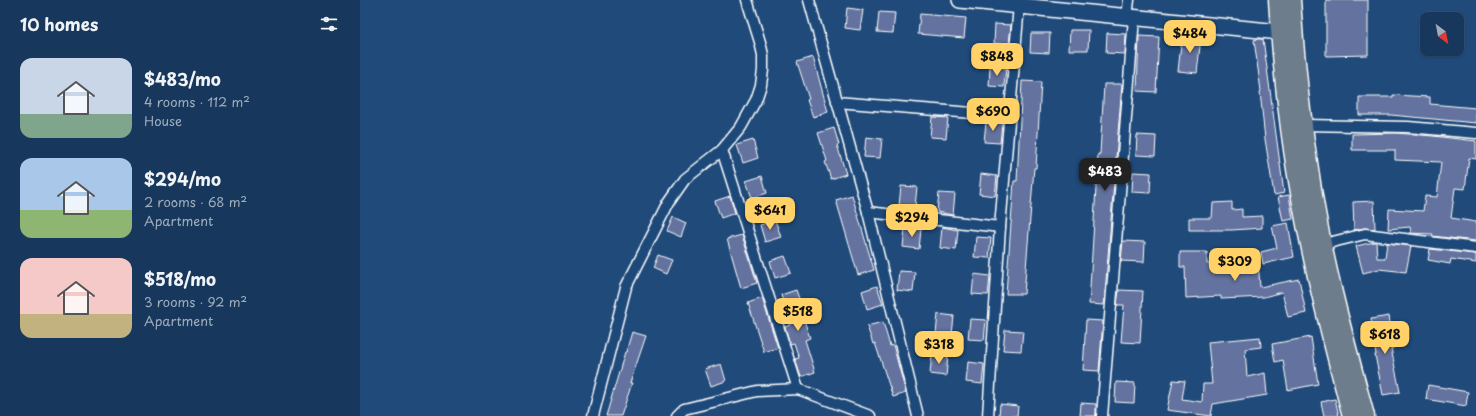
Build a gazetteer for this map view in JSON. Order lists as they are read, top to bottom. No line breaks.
{"north":"bottom right","page":{"heading":"10 homes","price":["$484","$848","$690","$483","$641","$294","$309","$518","$618","$318"],"list":[{"name":"$483/mo","note":"4 rooms · 112 m² · House"},{"name":"$294/mo","note":"2 rooms · 68 m² · Apartment"},{"name":"$518/mo","note":"3 rooms · 92 m² · Apartment"}]}}
